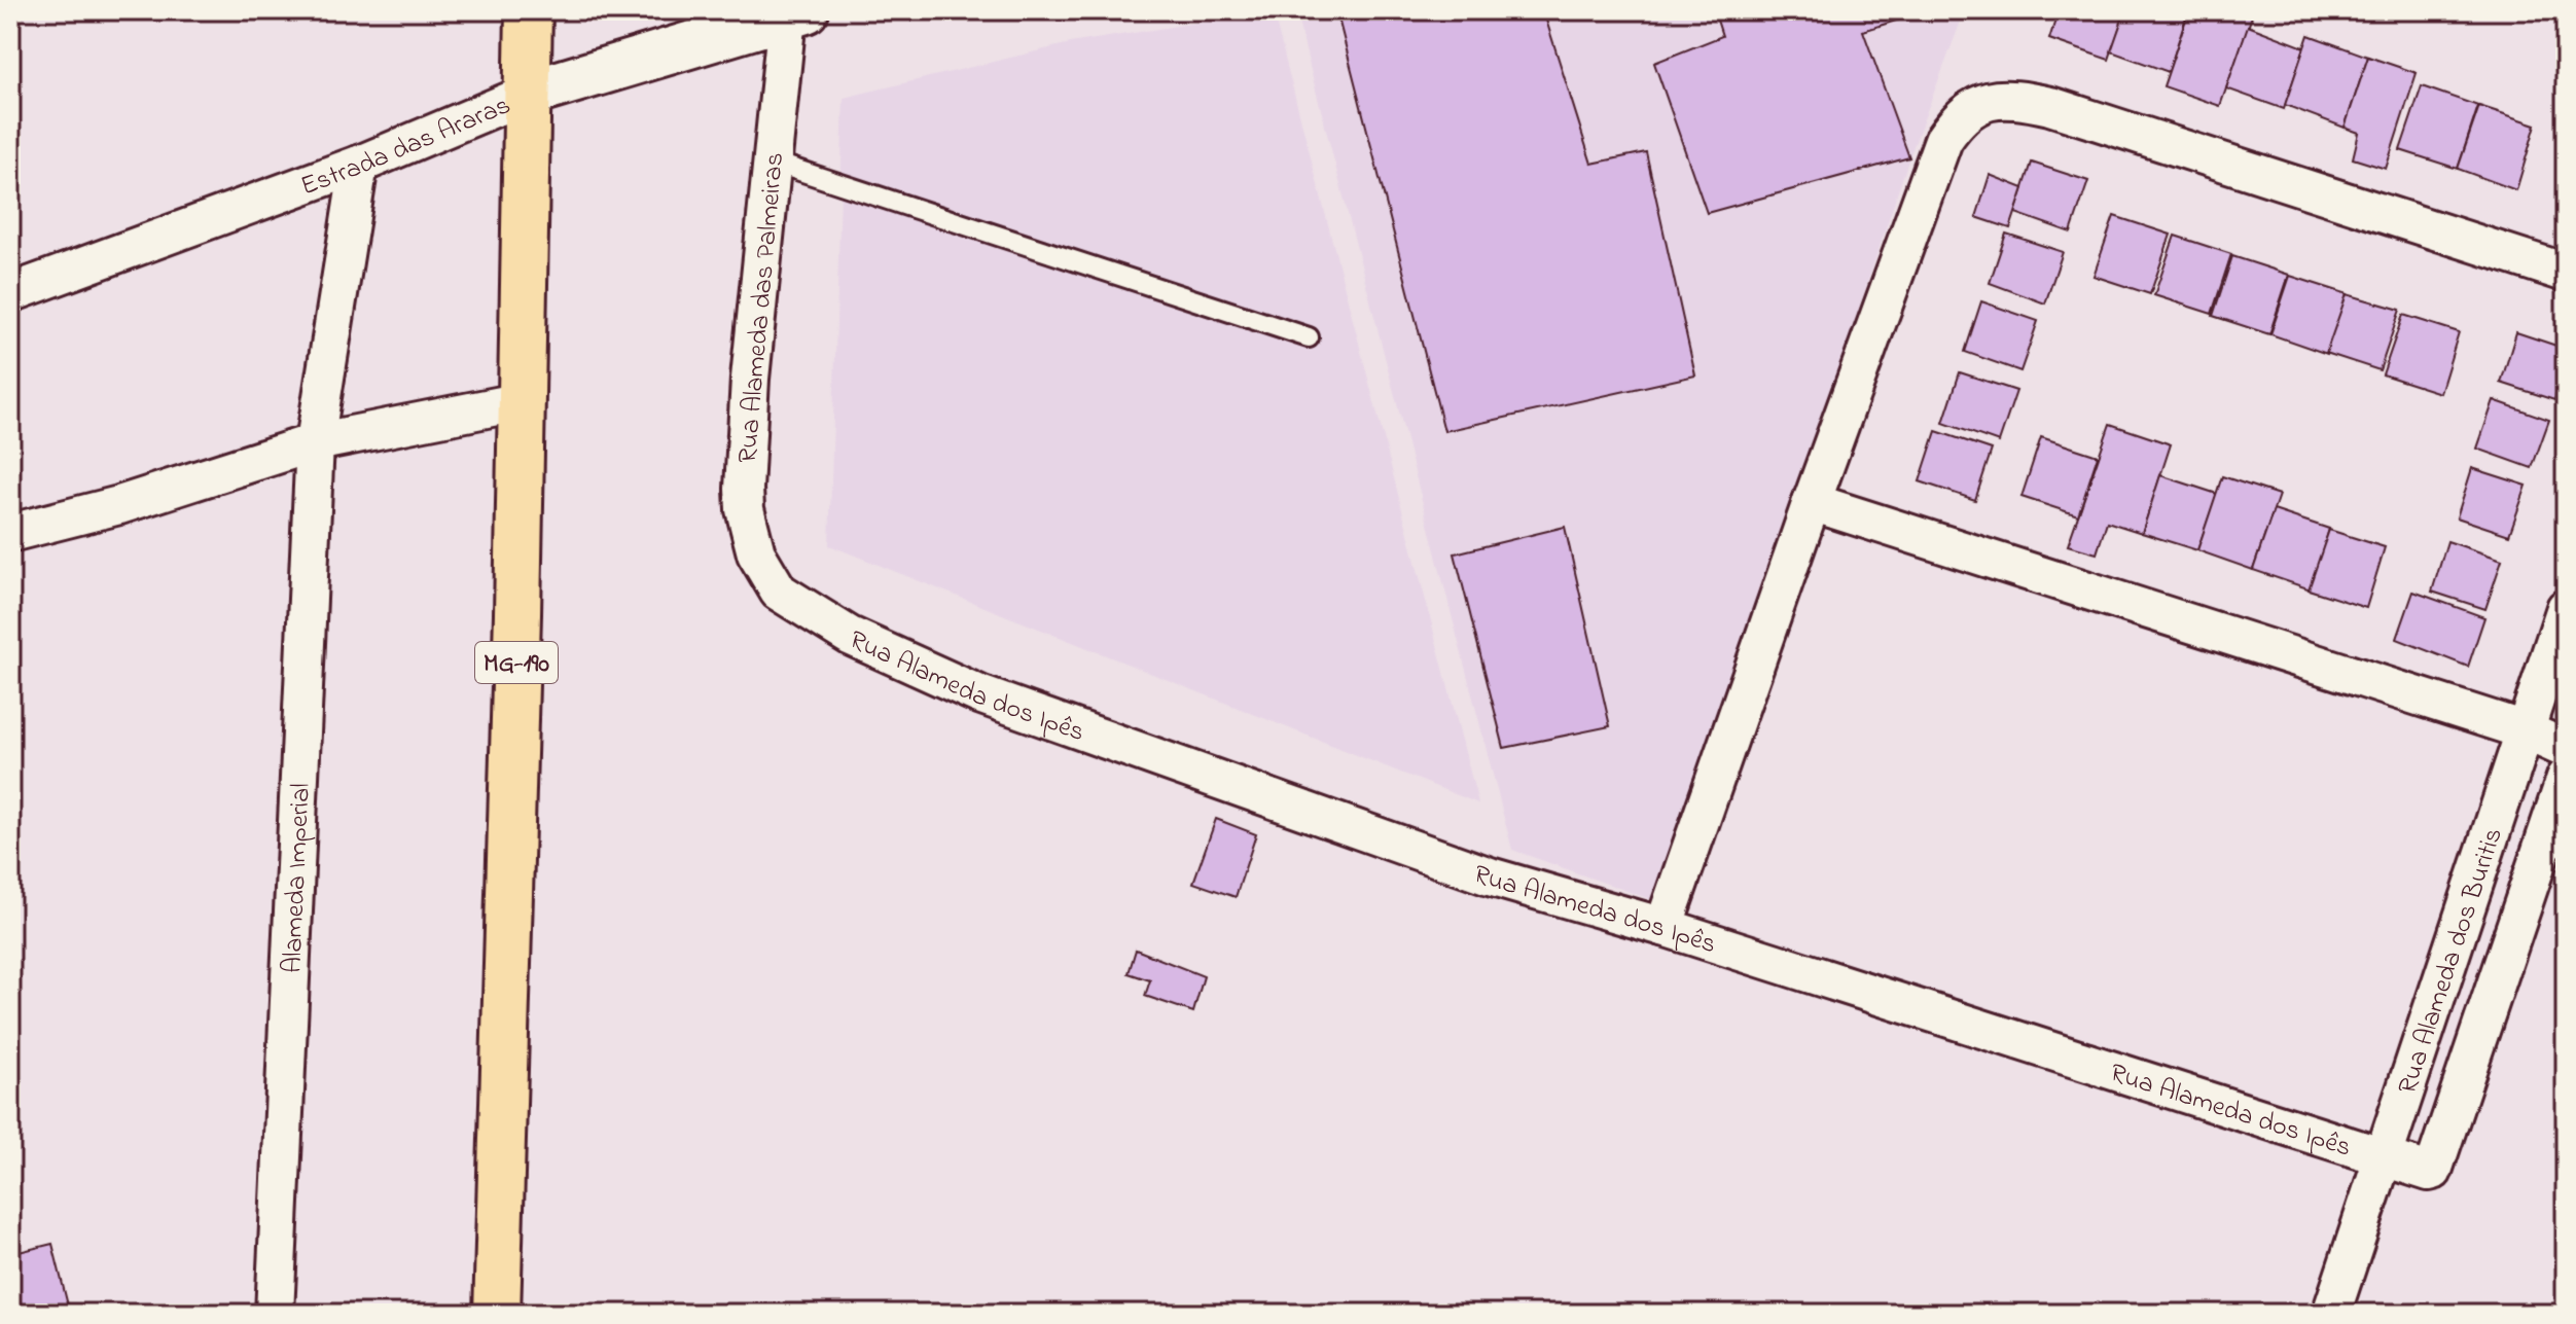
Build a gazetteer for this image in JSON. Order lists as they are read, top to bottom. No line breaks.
{"streets":{"main road":["MG-190"],"street":["Estrada das Araras","Rua Alameda das Palmeiras","Rua Alameda dos Ipês","Alameda Imperial","Rua Alameda dos Buritis"]},"crossings":[["Estrada das Araras","Rua Alameda das Palmeiras"],["Estrada das Araras","MG-190"],["Estrada das Araras","Alameda Imperial"],["Rua Alameda das Palmeiras","Rua Alameda dos Ipês"],["Rua Alameda dos Ipês","Rua Alameda dos Buritis"]]}
